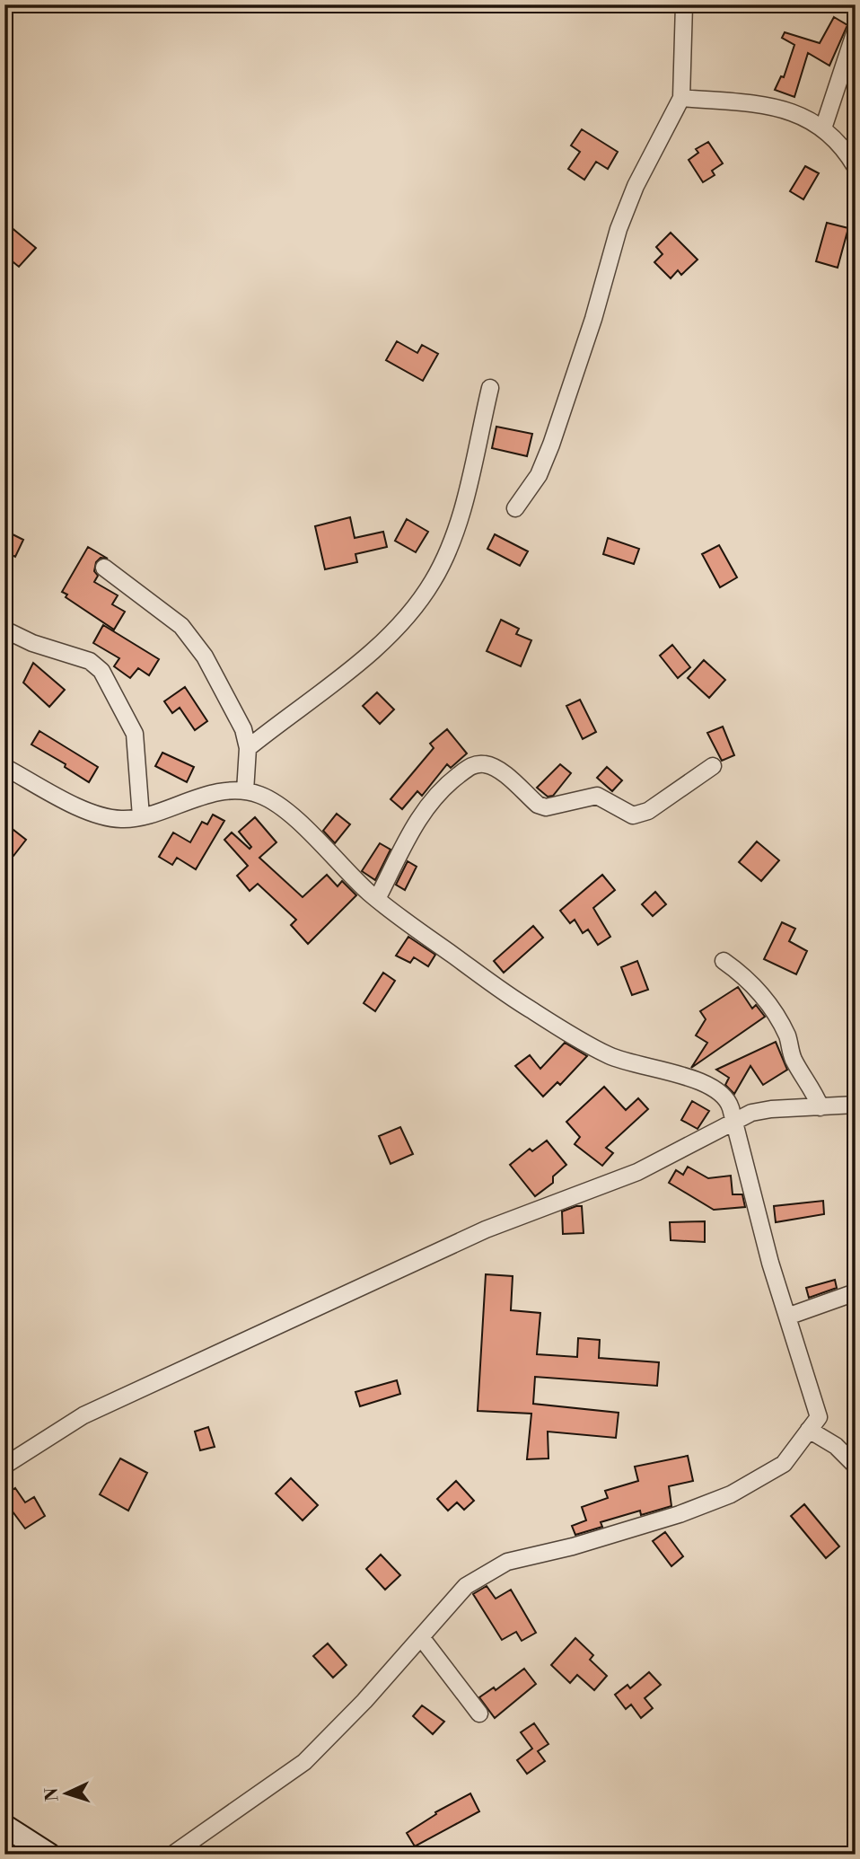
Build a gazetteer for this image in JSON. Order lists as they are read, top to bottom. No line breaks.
{"north":"left"}
